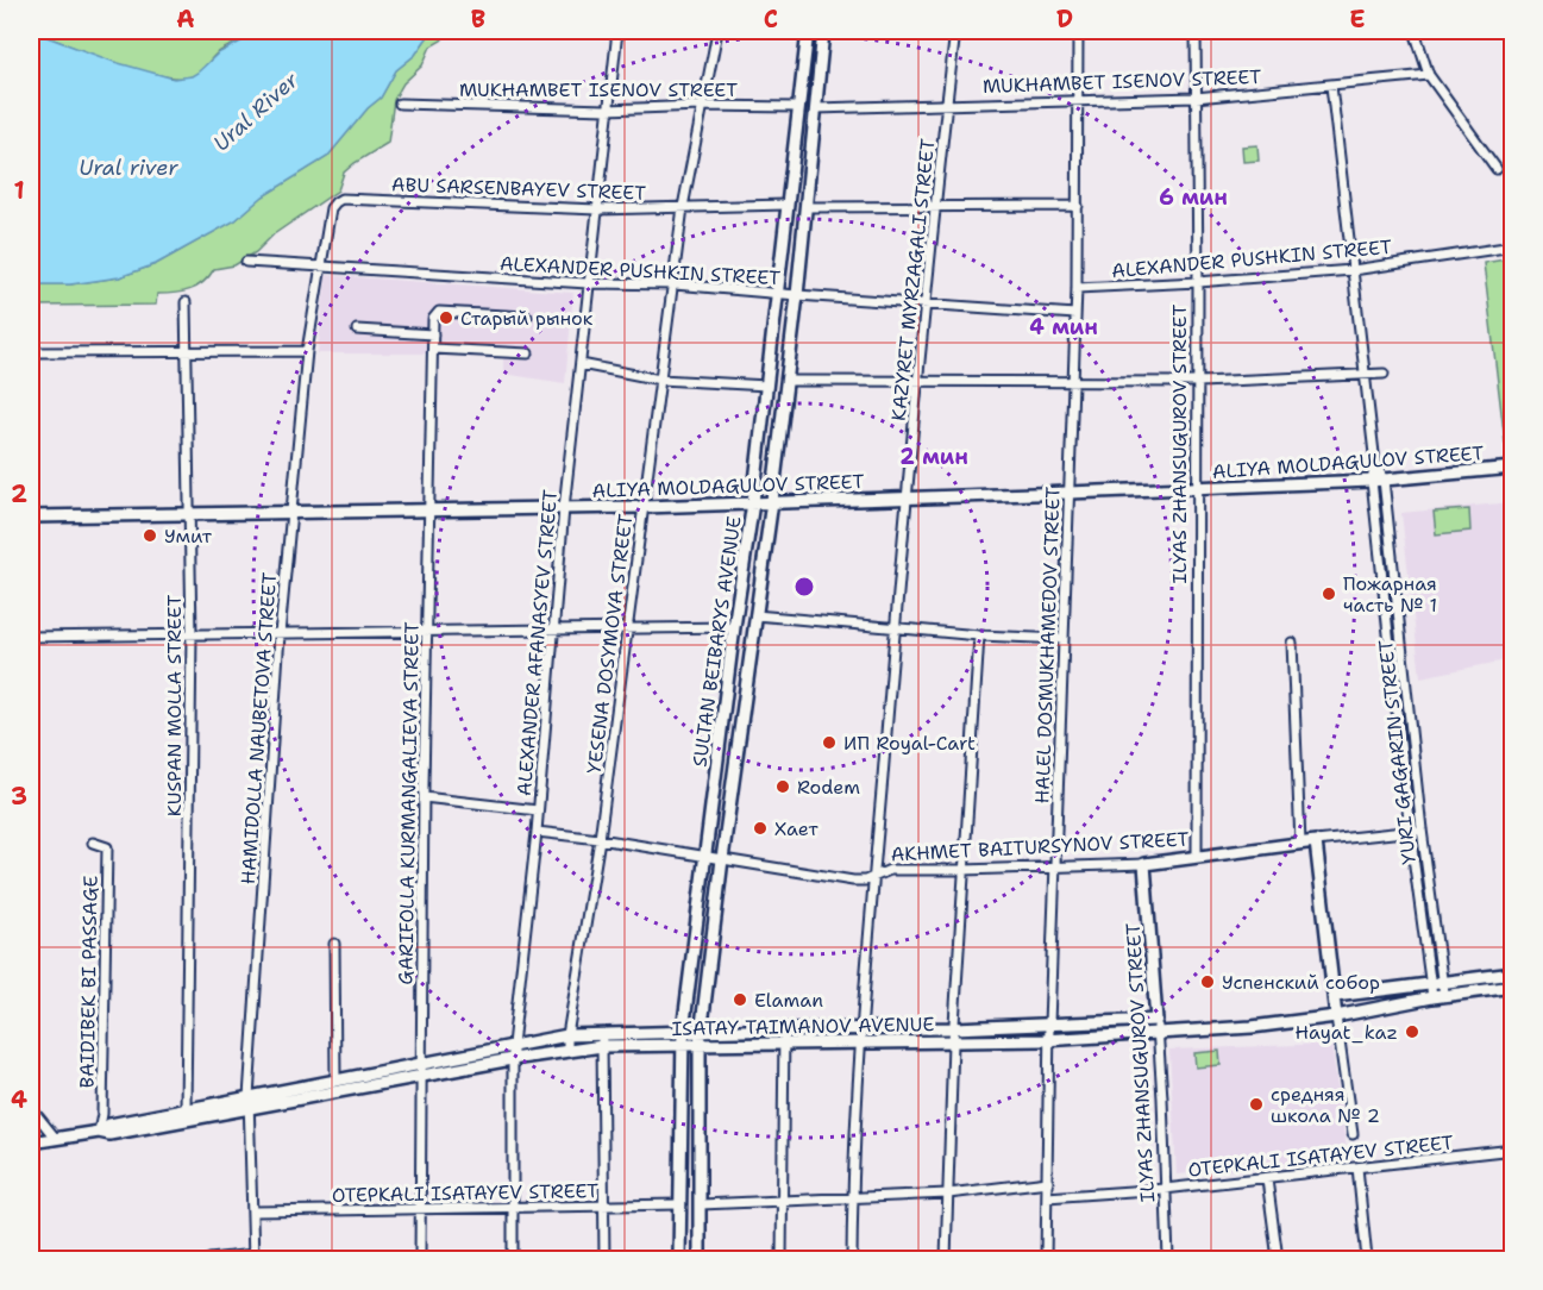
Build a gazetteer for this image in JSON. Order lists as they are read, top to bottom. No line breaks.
{"streets":{"main road":["ILYAS ZHANSUGUROV STREET","ALIYA MOLDAGULOV STREET","SULTAN BEIBARYS AVENUE","AKHMET BAITURSYNOV STREET","ISATAY TAIMANOV AVENUE"],"street":["MUKHAMBET ISENOV STREET","ABU SARSENBAYEV STREET","ALEXANDER PUSHKIN STREET","KAZYRET MYRZAGALI STREET","ALEXANDER AFANASYEV STREET","YESENA DOSYMOVA STREET","HALEL DOSMUKHAMEDOV STREET","KUSPAN MOLLA STREET","HAMIDOLLA NAUBETOVA STREET","YURI GAGARIN STREET","GARIFOLLA KURMANGALIEVA STREET","BAIDIBEK BI PASSAGE","OTEPKALI ISATAYEV STREET"]},"crossings":[["MUKHAMBET ISENOV STREET","KAZYRET MYRZAGALI STREET"],["MUKHAMBET ISENOV STREET","ILYAS ZHANSUGUROV STREET"],["MUKHAMBET ISENOV STREET","SULTAN BEIBARYS AVENUE"],["MUKHAMBET ISENOV STREET","ALEXANDER AFANASYEV STREET"],["MUKHAMBET ISENOV STREET","YESENA DOSYMOVA STREET"],["MUKHAMBET ISENOV STREET","HALEL DOSMUKHAMEDOV STREET"],["MUKHAMBET ISENOV STREET","YURI GAGARIN STREET"],["ABU SARSENBAYEV STREET","SULTAN BEIBARYS AVENUE"],["ABU SARSENBAYEV STREET","ALEXANDER AFANASYEV STREET"],["ABU SARSENBAYEV STREET","YESENA DOSYMOVA STREET"],["ABU SARSENBAYEV STREET","HAMIDOLLA NAUBETOVA STREET"],["ALEXANDER PUSHKIN STREET","KAZYRET MYRZAGALI STREET"],["ALEXANDER PUSHKIN STREET","ILYAS ZHANSUGUROV STREET"],["ALEXANDER PUSHKIN STREET","SULTAN BEIBARYS AVENUE"],["ALEXANDER PUSHKIN STREET","ALEXANDER AFANASYEV STREET"],["ALEXANDER PUSHKIN STREET","YESENA DOSYMOVA STREET"],["ALEXANDER PUSHKIN STREET","HALEL DOSMUKHAMEDOV STREET"],["ALEXANDER PUSHKIN STREET","HAMIDOLLA NAUBETOVA STREET"],["ALEXANDER PUSHKIN STREET","YURI GAGARIN STREET"],["KAZYRET MYRZAGALI STREET","ALIYA MOLDAGULOV STREET"],["KAZYRET MYRZAGALI STREET","AKHMET BAITURSYNOV STREET"],["KAZYRET MYRZAGALI STREET","ISATAY TAIMANOV AVENUE"],["ILYAS ZHANSUGUROV STREET","ALIYA MOLDAGULOV STREET"],["ILYAS ZHANSUGUROV STREET","AKHMET BAITURSYNOV STREET"],["ILYAS ZHANSUGUROV STREET","ISATAY TAIMANOV AVENUE"],["ILYAS ZHANSUGUROV STREET","OTEPKALI ISATAYEV STREET"],["ALIYA MOLDAGULOV STREET","SULTAN BEIBARYS AVENUE"],["ALIYA MOLDAGULOV STREET","ALEXANDER AFANASYEV STREET"],["ALIYA MOLDAGULOV STREET","YESENA DOSYMOVA STREET"],["ALIYA MOLDAGULOV STREET","HALEL DOSMUKHAMEDOV STREET"],["ALIYA MOLDAGULOV STREET","KUSPAN MOLLA STREET"],["ALIYA MOLDAGULOV STREET","HAMIDOLLA NAUBETOVA STREET"],["ALIYA MOLDAGULOV STREET","YURI GAGARIN STREET"],["ALIYA MOLDAGULOV STREET","GARIFOLLA KURMANGALIEVA STREET"],["SULTAN BEIBARYS AVENUE","AKHMET BAITURSYNOV STREET"],["SULTAN BEIBARYS AVENUE","ISATAY TAIMANOV AVENUE"],["SULTAN BEIBARYS AVENUE","OTEPKALI ISATAYEV STREET"],["ALEXANDER AFANASYEV STREET","AKHMET BAITURSYNOV STREET"],["ALEXANDER AFANASYEV STREET","ISATAY TAIMANOV AVENUE"],["ALEXANDER AFANASYEV STREET","OTEPKALI ISATAYEV STREET"],["YESENA DOSYMOVA STREET","AKHMET BAITURSYNOV STREET"],["YESENA DOSYMOVA STREET","ISATAY TAIMANOV AVENUE"],["HALEL DOSMUKHAMEDOV STREET","AKHMET BAITURSYNOV STREET"],["HALEL DOSMUKHAMEDOV STREET","ISATAY TAIMANOV AVENUE"],["HALEL DOSMUKHAMEDOV STREET","OTEPKALI ISATAYEV STREET"],["KUSPAN MOLLA STREET","ISATAY TAIMANOV AVENUE"],["HAMIDOLLA NAUBETOVA STREET","ISATAY TAIMANOV AVENUE"],["HAMIDOLLA NAUBETOVA STREET","OTEPKALI ISATAYEV STREET"],["YURI GAGARIN STREET","AKHMET BAITURSYNOV STREET"],["YURI GAGARIN STREET","ISATAY TAIMANOV AVENUE"],["GARIFOLLA KURMANGALIEVA STREET","ISATAY TAIMANOV AVENUE"],["GARIFOLLA KURMANGALIEVA STREET","OTEPKALI ISATAYEV STREET"],["BAIDIBEK BI PASSAGE","ISATAY TAIMANOV AVENUE"]],"water":["Ural River","Ural river"],"places":["Старый рынок","Умит","Пожарная часть № 1","ИП Royal-Cart","Rodem","Хает","Успенский собор","Elaman","Hayat_kaz","cредняя школа № 2"],"grid":{"columns":["A","B","C","D","E"],"rows":["1","2","3","4"]},"rings":["6 мин","4 мин","2 мин"]}
